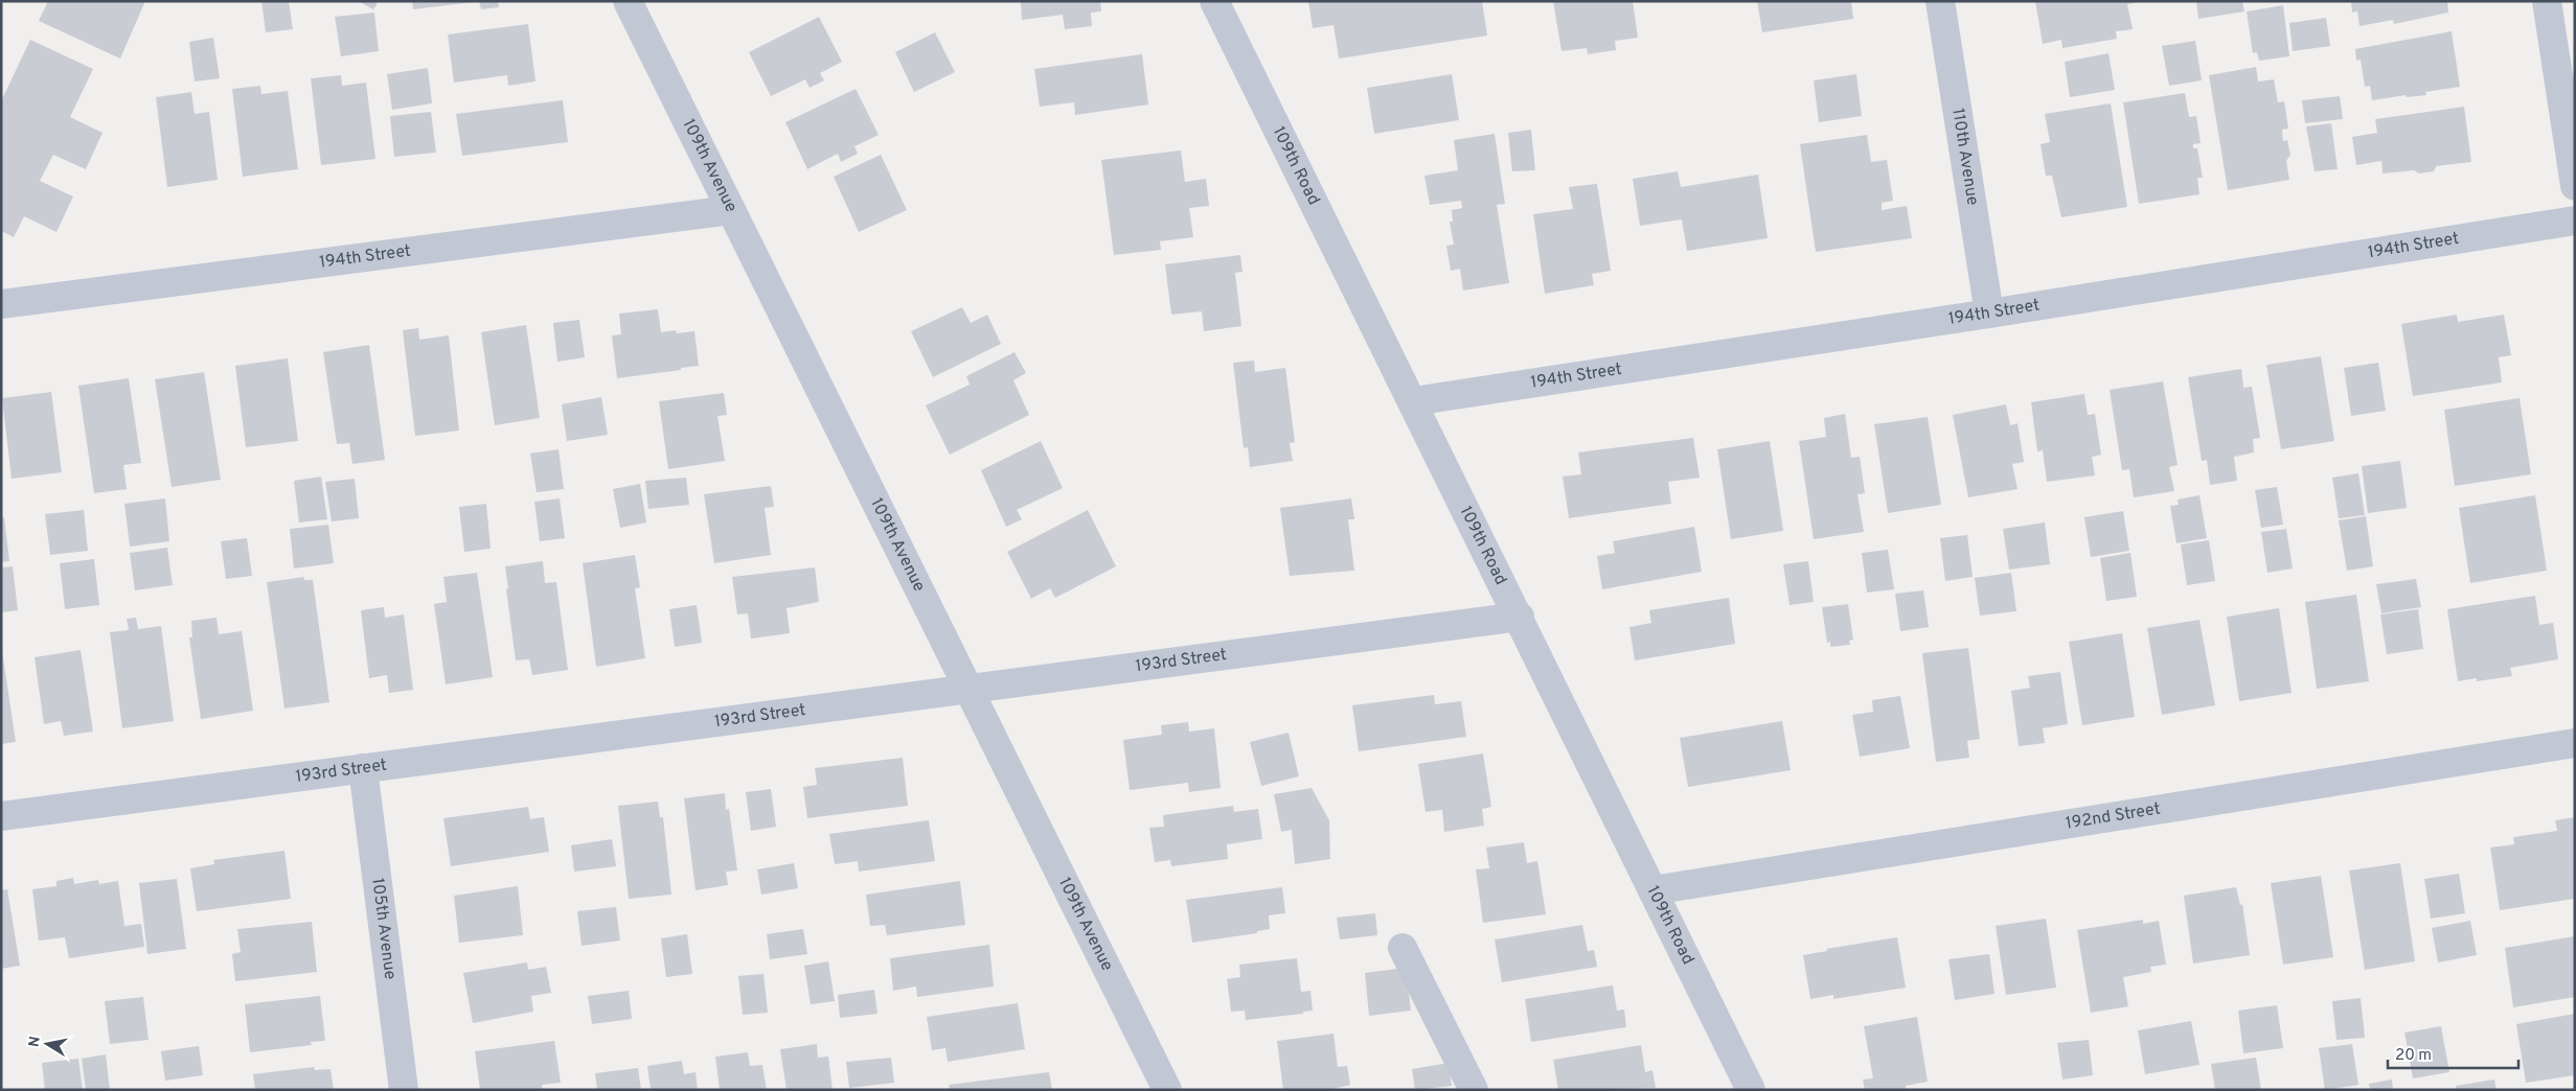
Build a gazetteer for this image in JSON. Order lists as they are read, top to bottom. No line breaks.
{"streets":{"street":["110th Avenue","109th Avenue","109th Road","194th Street","193rd Street","192nd Street","105th Avenue"]},"crossings":[["110th Avenue","194th Street"],["109th Avenue","194th Street"],["109th Avenue","193rd Street"],["109th Road","194th Street"],["109th Road","193rd Street"],["109th Road","192nd Street"],["193rd Street","105th Avenue"]],"scale_bar":"20 m","north":"left"}
